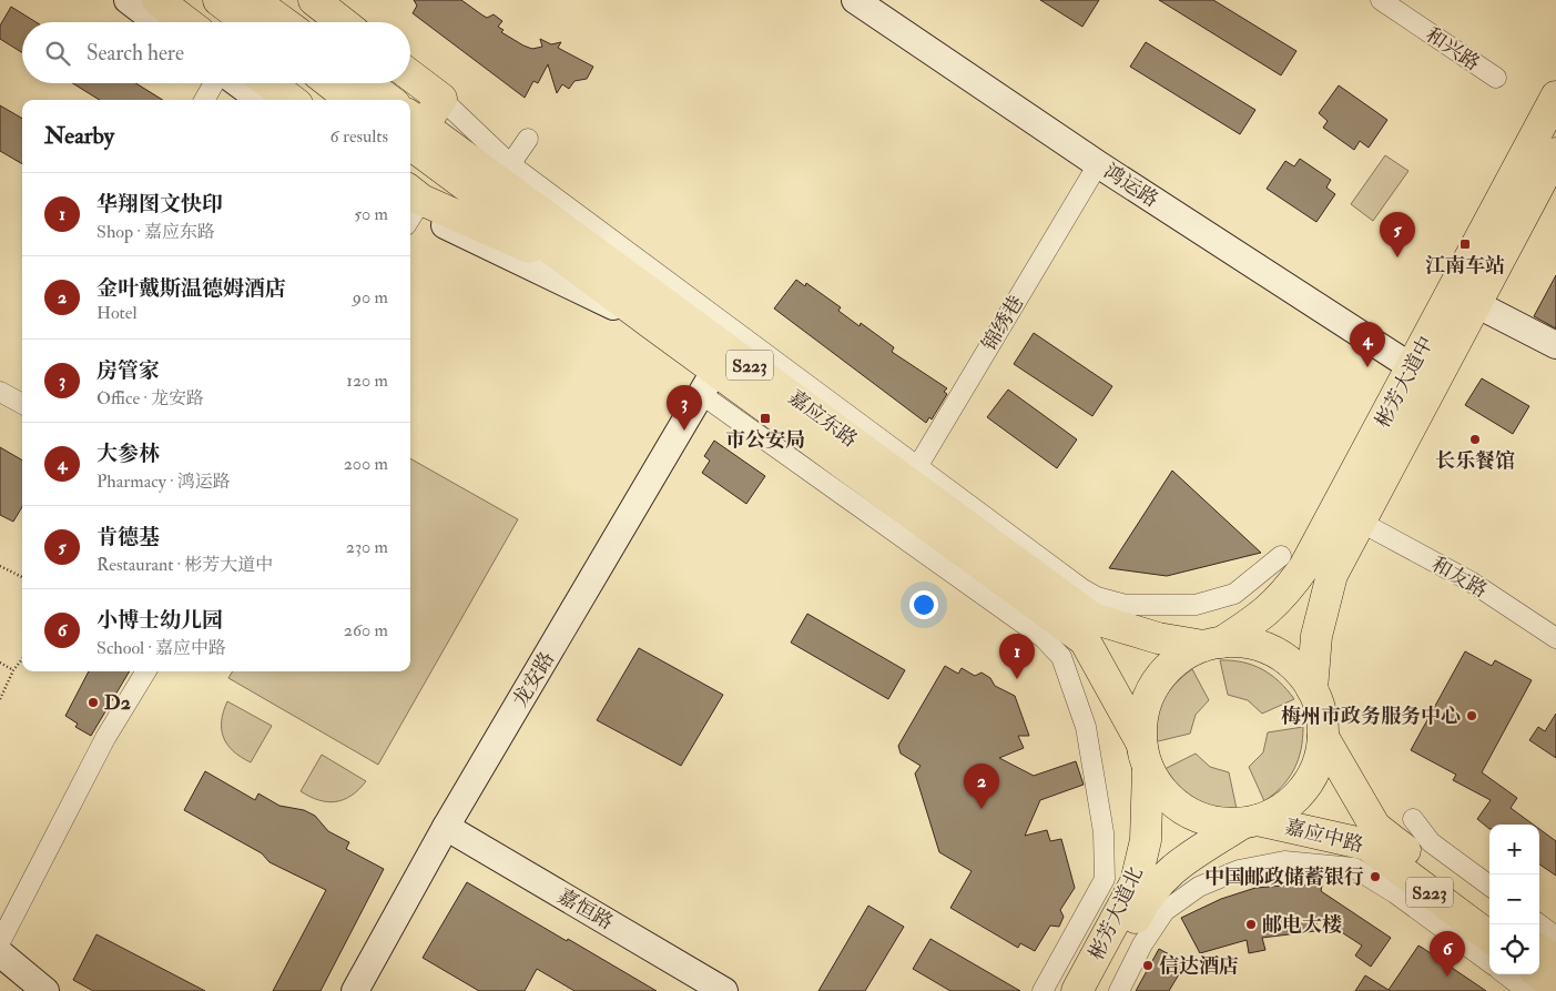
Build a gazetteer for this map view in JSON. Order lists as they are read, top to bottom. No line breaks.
{"streets":{"main road":["S223","彬芳大道中","嘉应东路","嘉应中路","彬芳大道北"],"street":["和兴路","鸿运路","锦绣巷","和友路","龙安路","嘉恒路"]},"crossings":[["鸿运路","锦绣巷"],["鸿运路","彬芳大道中"],["锦绣巷","嘉应东路"],["S223","彬芳大道中"],["S223","嘉应东路"],["S223","嘉应中路"],["S223","彬芳大道北"],["彬芳大道中","嘉应东路"],["彬芳大道中","和友路"],["彬芳大道中","嘉应中路"],["彬芳大道中","彬芳大道北"],["嘉应东路","龙安路"],["嘉应东路","嘉应中路"],["嘉应东路","彬芳大道北"],["龙安路","嘉恒路"],["嘉应中路","彬芳大道北"]],"places":{"transit":["江南车站","市公安局"],"other":["长乐餐馆","D2","梅州市政务服务中心","中国邮政储蓄银行","邮电大楼","信达酒店"]},"page":{"search":"Search here","heading":["Nearby","6 results"],"list":[{"mark":"1","name":"华翔图文快印","note":"Shop · 嘉应东路","value":"50 m"},{"mark":"2","name":"金叶戴斯温德姆酒店","note":"Hotel","value":"90 m"},{"mark":"3","name":"房管家","note":"Office · 龙安路","value":"120 m"},{"mark":"4","name":"大参林","note":"Pharmacy · 鸿运路","value":"200 m"},{"mark":"5","name":"肯德基","note":"Restaurant · 彬芳大道中","value":"230 m"},{"mark":"6","name":"小博士幼儿园","note":"School · 嘉应中路","value":"260 m"}],"pins":["5","4","3","1","2","6"],"map_buttons":["+","−"]}}
